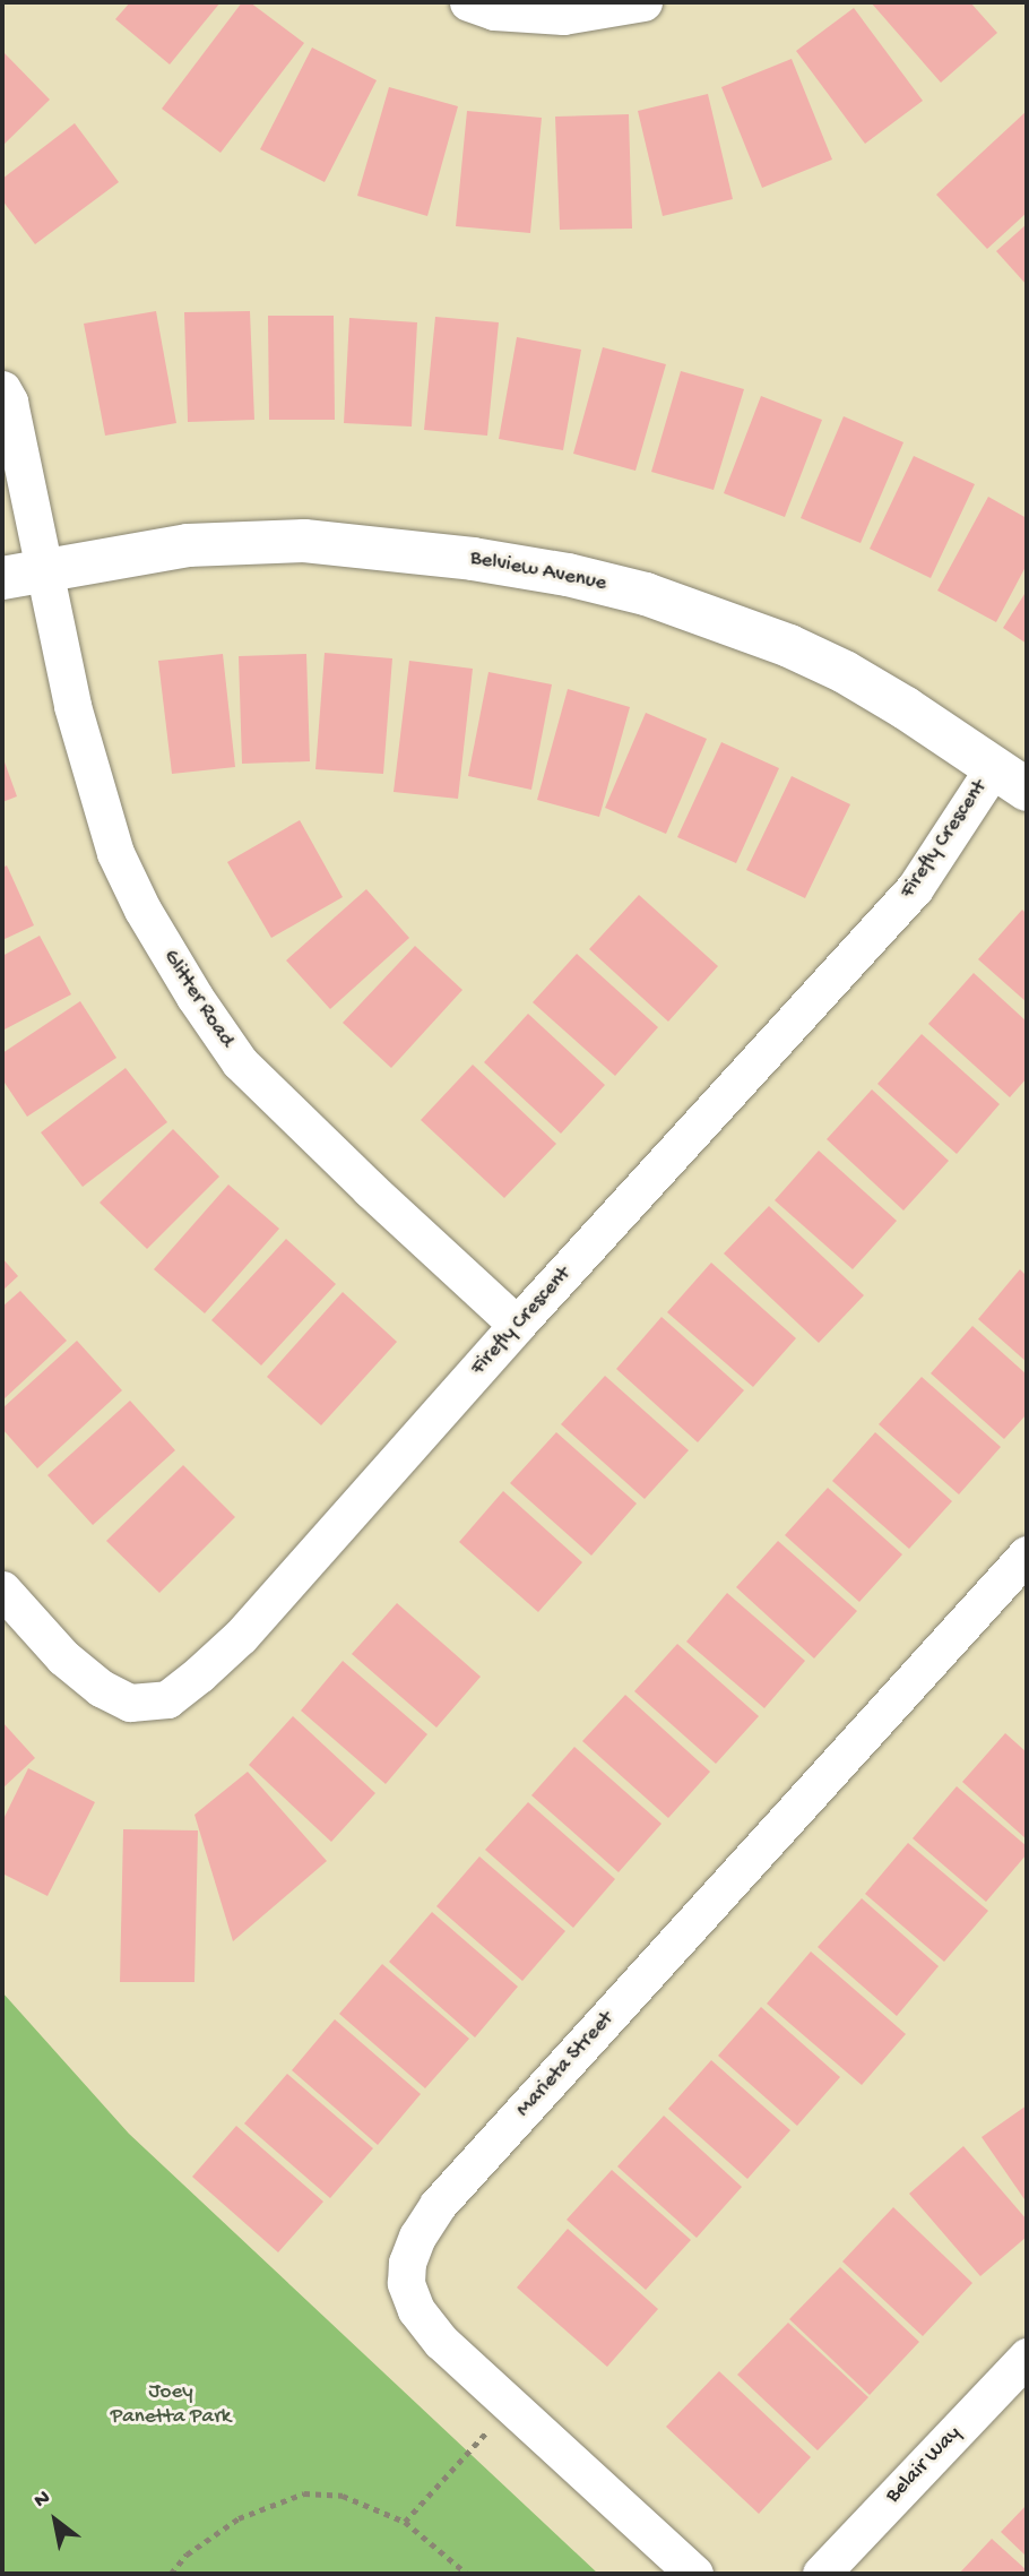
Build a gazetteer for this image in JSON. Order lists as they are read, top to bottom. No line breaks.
{"streets":{"street":["Belview Avenue","Firefly Crescent","Glitter Road","Marieta Street","Belair Way"]},"crossings":[["Belview Avenue","Firefly Crescent"],["Belview Avenue","Glitter Road"],["Firefly Crescent","Glitter Road"]],"parks":["Joey Panetta Park"],"north":"top left"}
